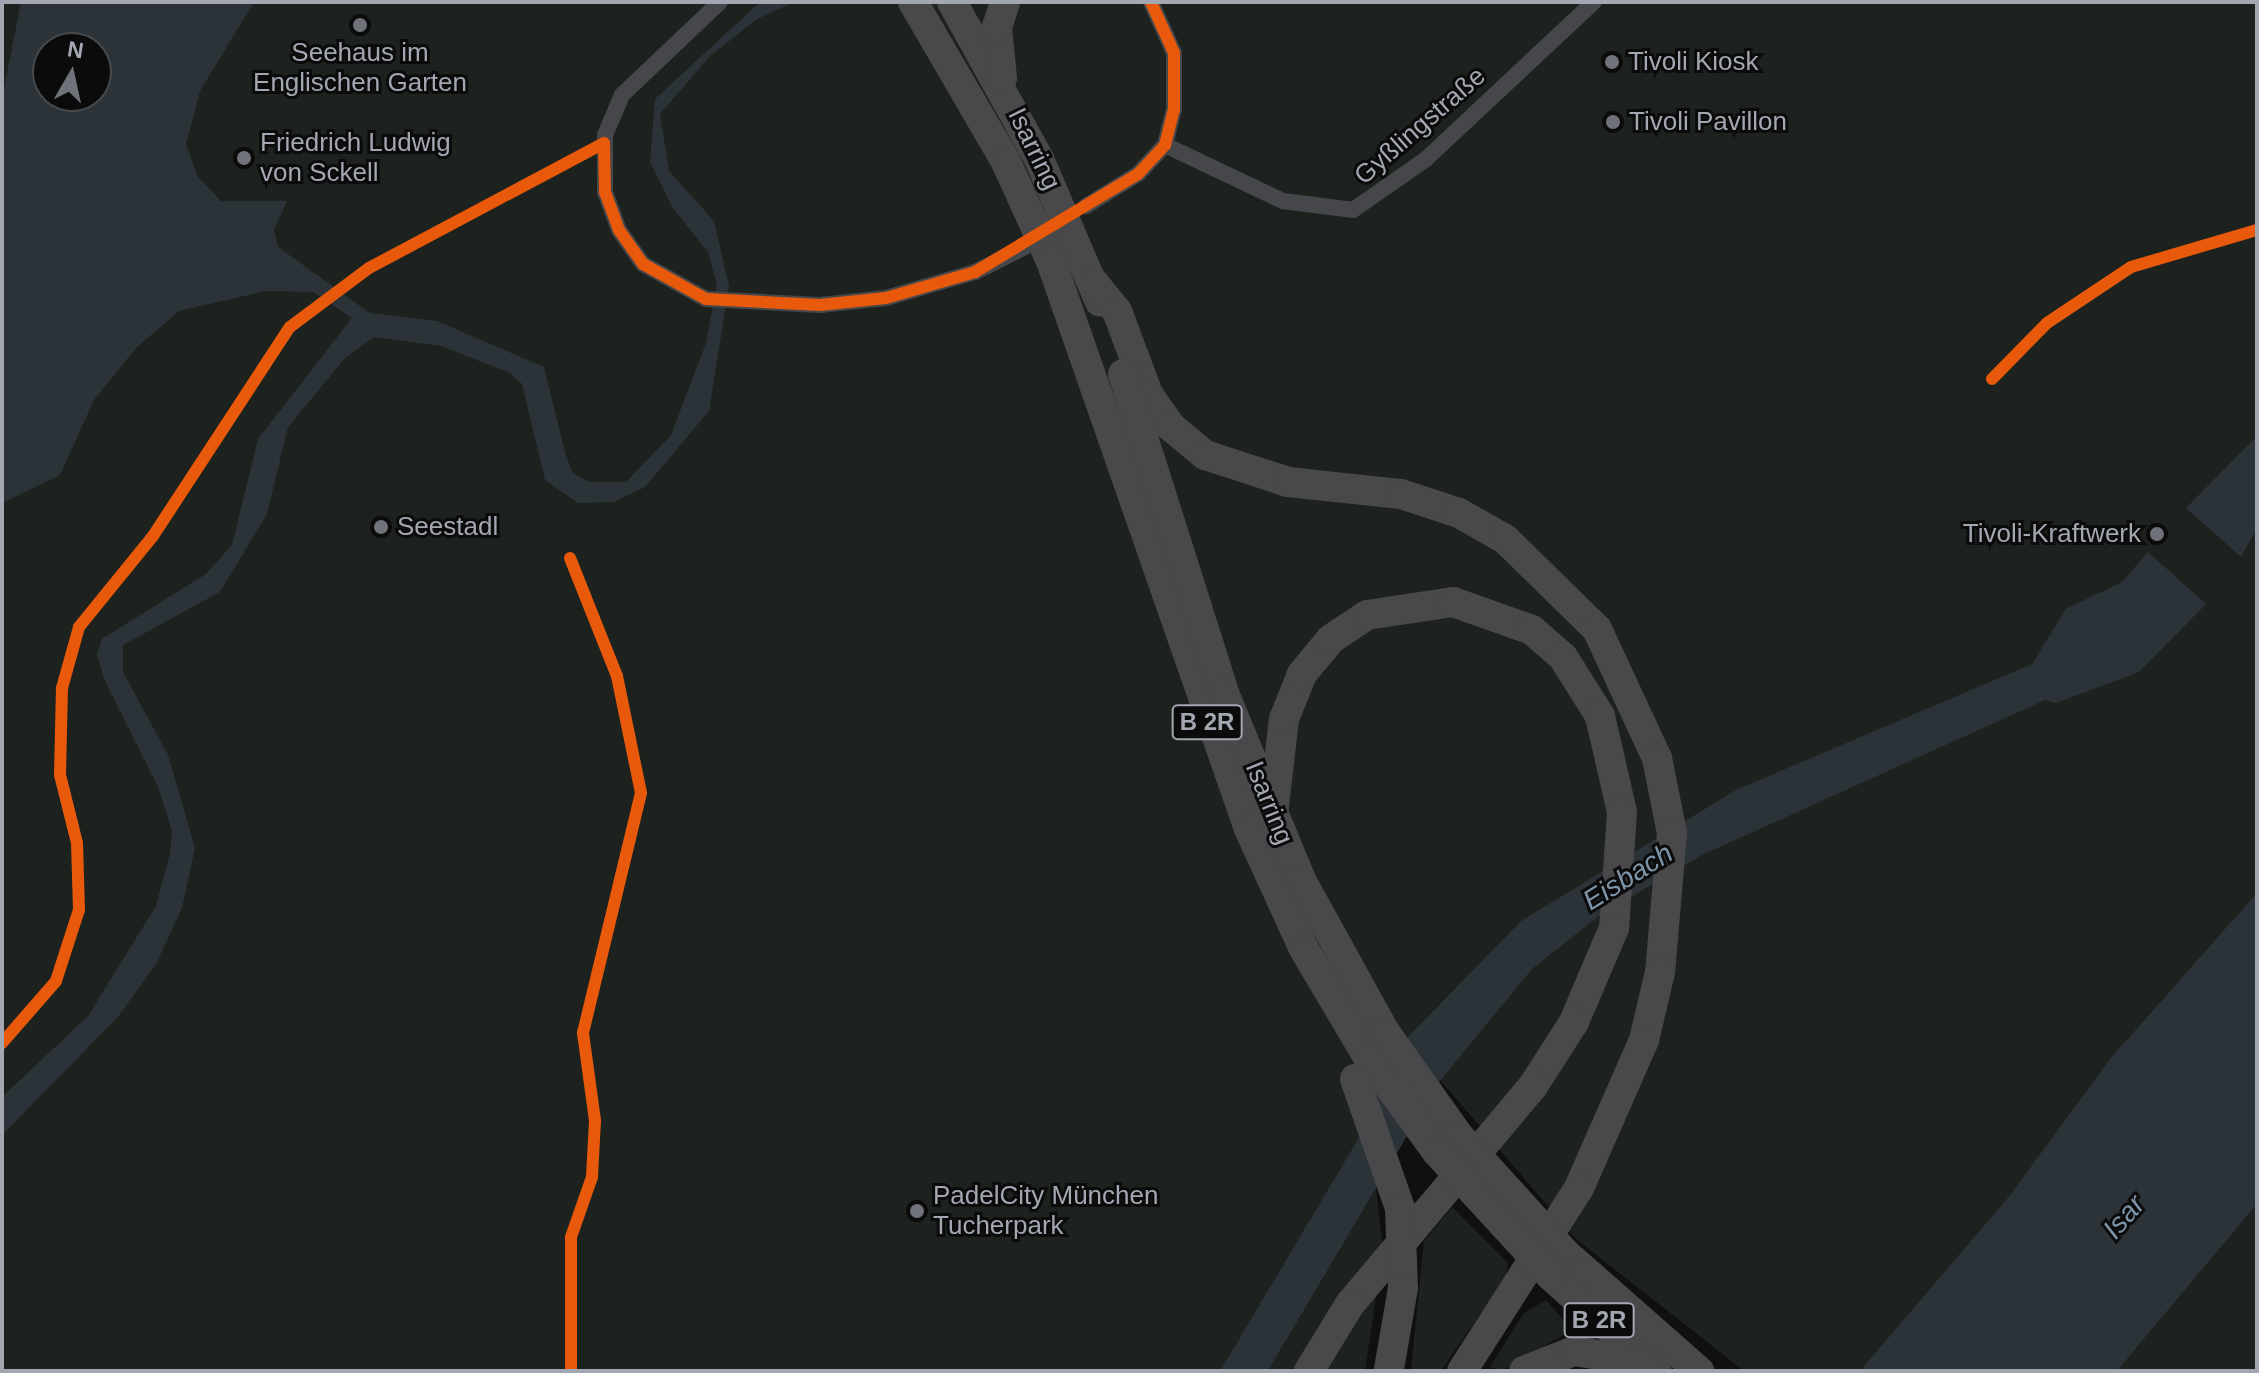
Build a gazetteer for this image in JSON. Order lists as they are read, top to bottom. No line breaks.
{"streets":{"highway":["Isarring","B 2R"],"street":["Gyßlingstraße"]},"water":["Eisbach","Isar"],"places":["Seehaus im Englischen Garten","Tivoli Kiosk","Tivoli Pavillon","Friedrich Ludwig von Sckell","Seestadl","Tivoli-Kraftwerk","PadelCity München Tucherpark"],"north":"top"}
